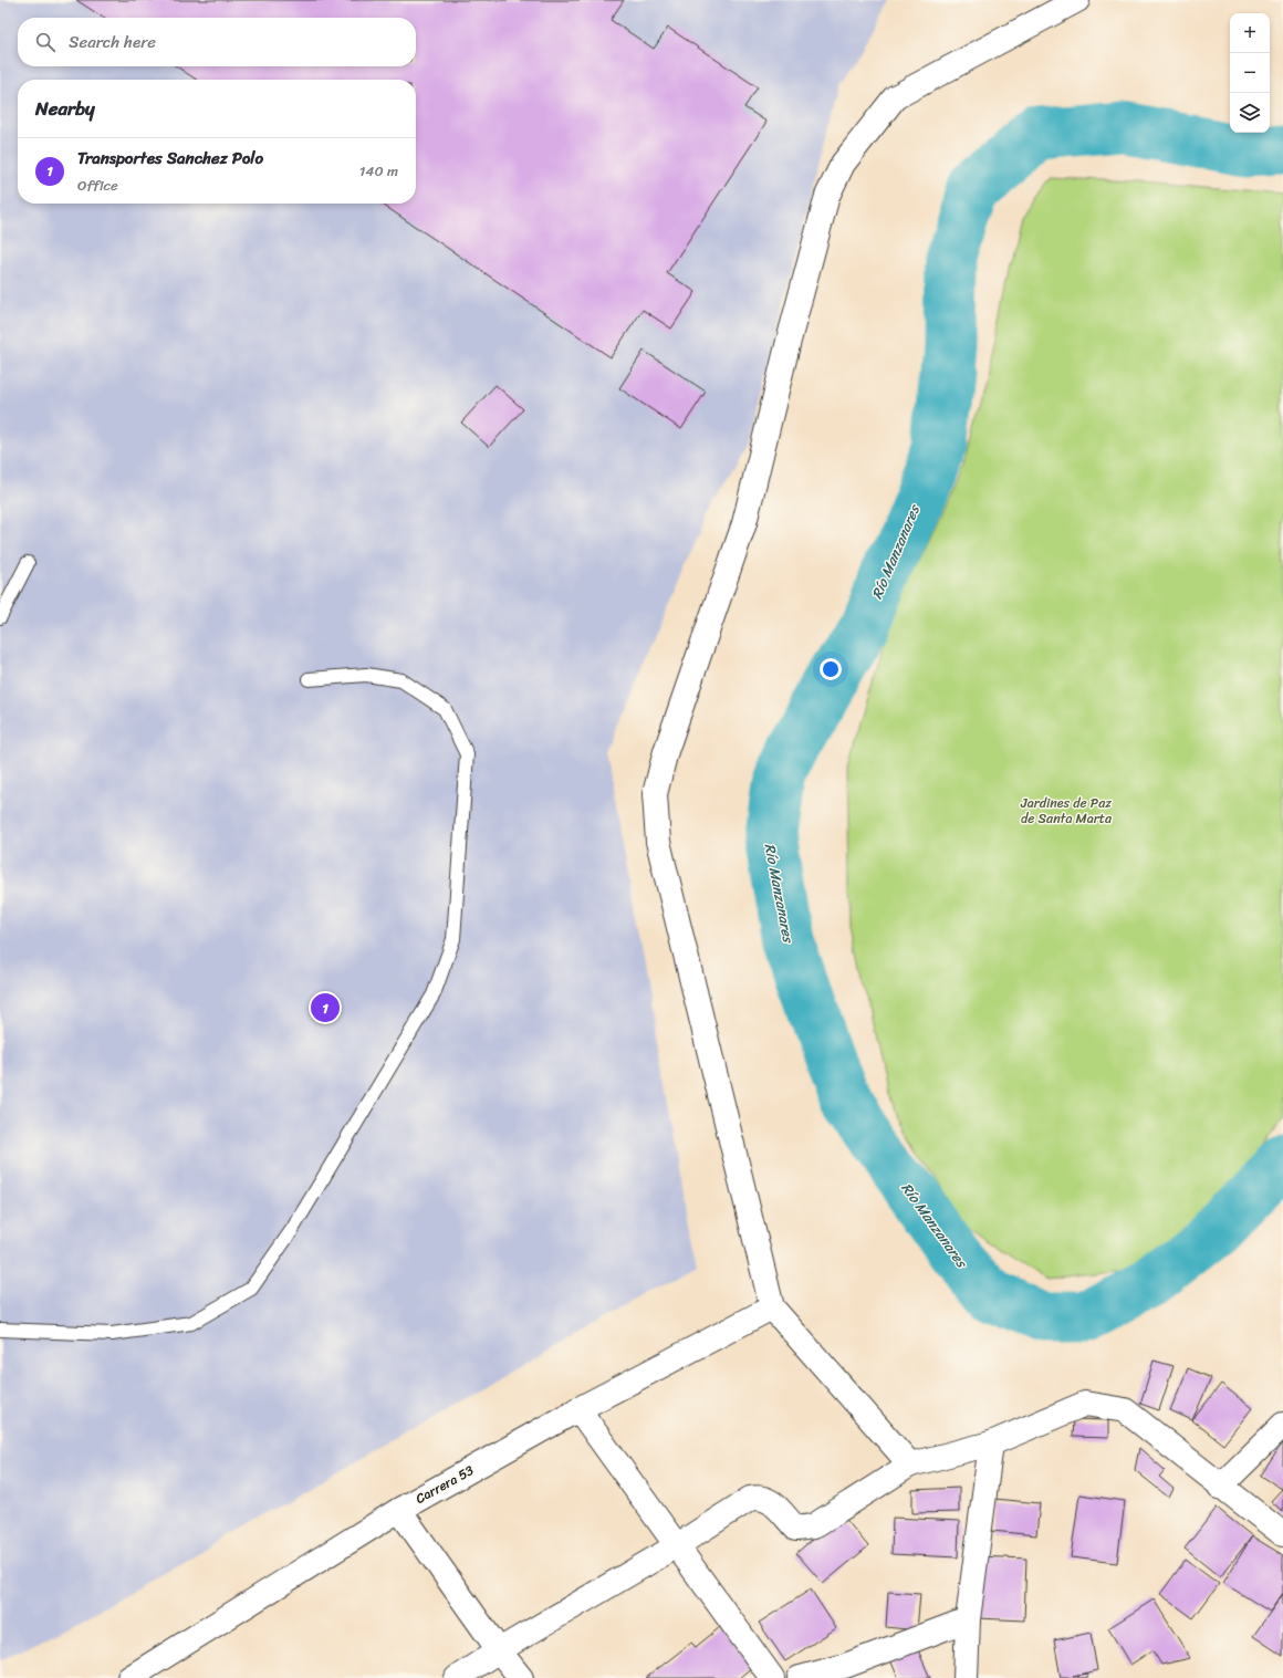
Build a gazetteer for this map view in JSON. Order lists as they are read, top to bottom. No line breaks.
{"streets":{"street":["Carrera 53"]},"water":["Río Manzanares"],"parks":["Jardines de Paz de Santa Marta"],"page":{"map_buttons":["+","−"],"search":"Search here","heading":"Nearby","list":[{"mark":"1","name":"Transportes Sanchez Polo","note":"Office","value":"140 m"}],"pins":"1"}}
